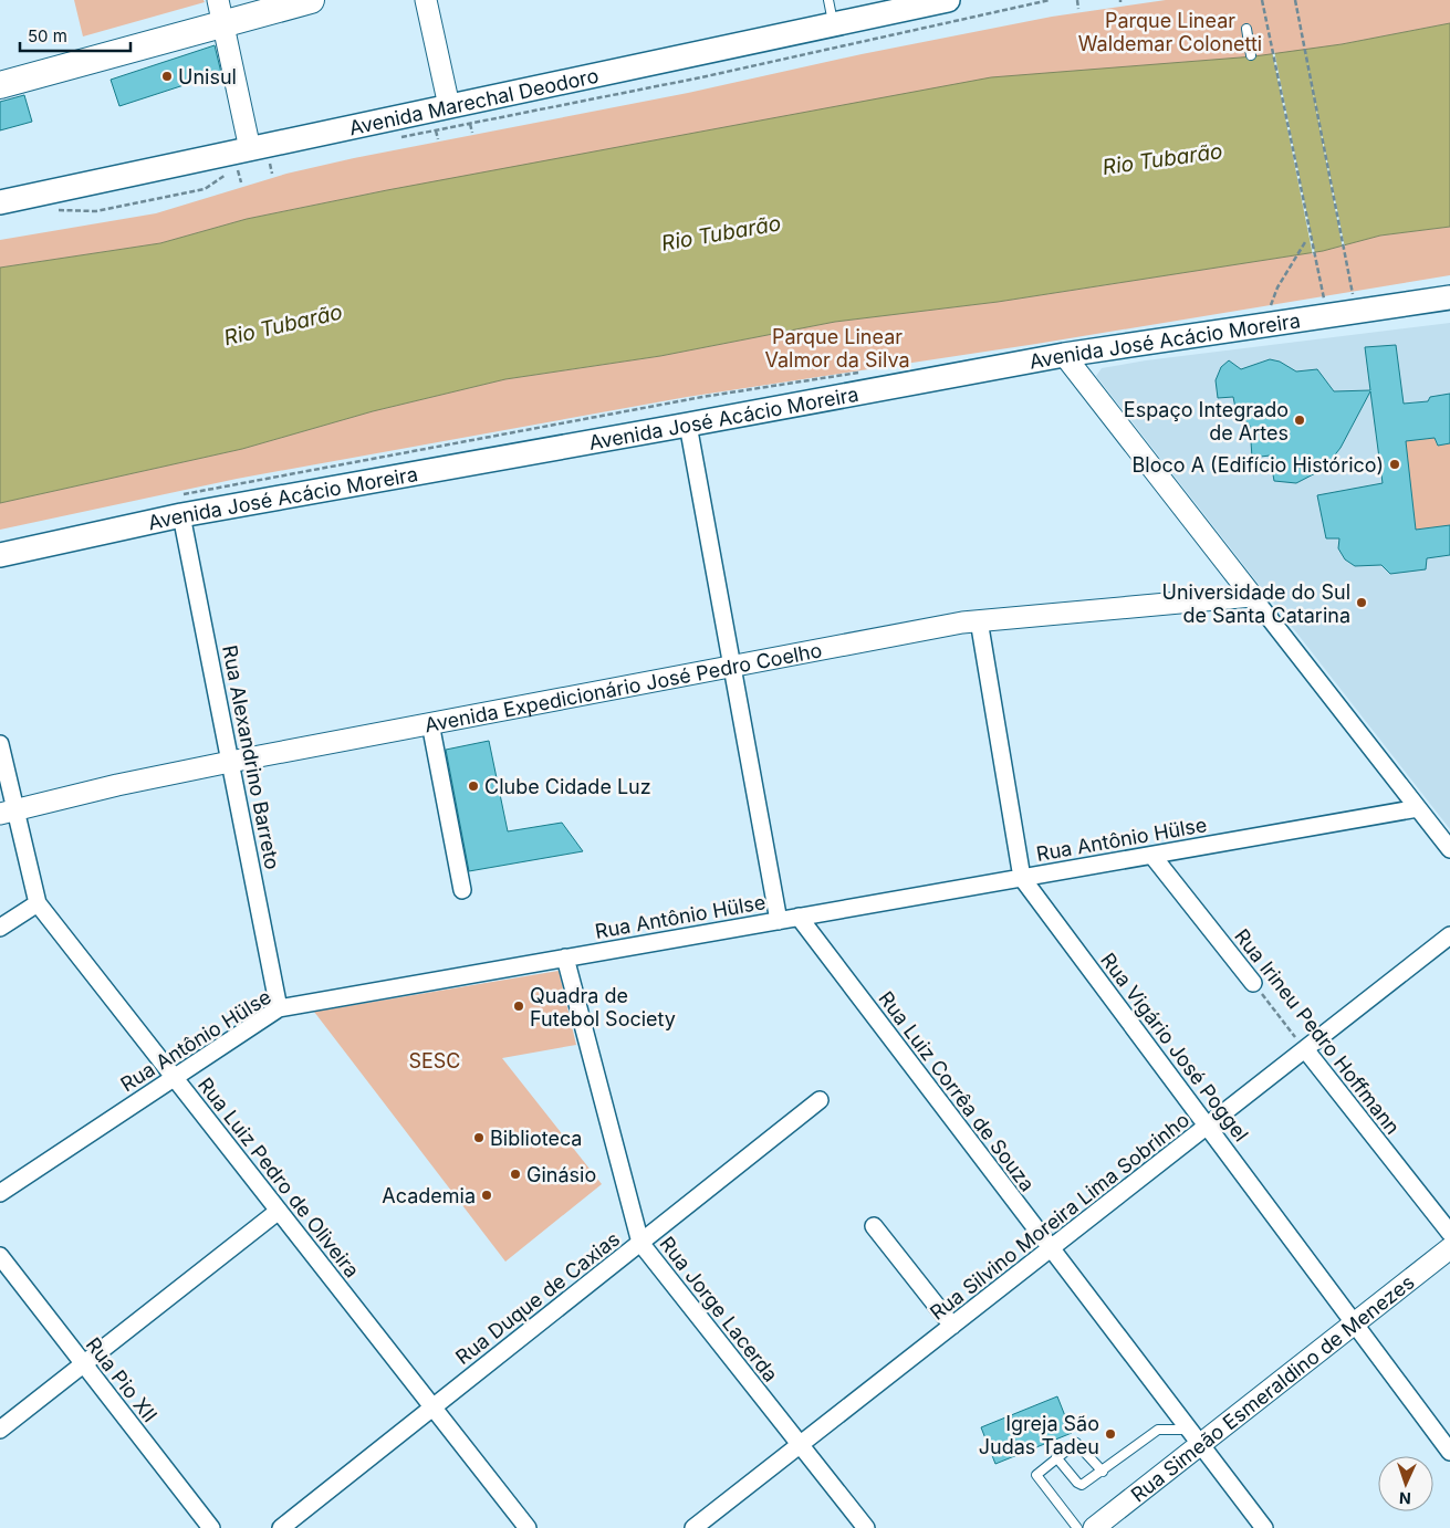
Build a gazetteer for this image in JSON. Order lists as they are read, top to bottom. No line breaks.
{"streets":{"main road":["Avenida Marechal Deodoro","Avenida José Acácio Moreira"],"street":["Avenida Expedicionário José Pedro Coelho","Rua Alexandrino Barreto","Rua Antônio Hülse","Rua Irineu Pedro Hoffmann","Rua Vigário José Poggel","Rua Luiz Corrêa de Souza","Rua Luiz Pedro de Oliveira","Rua Silvino Moreira Lima Sobrinho","Rua Duque de Caxias","Rua Jorge Lacerda","Rua Pio XII","Rua Simeão Esmeraldino de Menezes"]},"crossings":[["Avenida José Acácio Moreira","Rua Alexandrino Barreto"],["Avenida Expedicionário José Pedro Coelho","Rua Alexandrino Barreto"],["Avenida Expedicionário José Pedro Coelho","Rua Vigário José Poggel"],["Avenida Expedicionário José Pedro Coelho","Rua Luiz Pedro de Oliveira"],["Rua Alexandrino Barreto","Rua Antônio Hülse"],["Rua Antônio Hülse","Rua Irineu Pedro Hoffmann"],["Rua Antônio Hülse","Rua Vigário José Poggel"],["Rua Antônio Hülse","Rua Luiz Corrêa de Souza"],["Rua Antônio Hülse","Rua Luiz Pedro de Oliveira"],["Rua Antônio Hülse","Rua Jorge Lacerda"],["Rua Irineu Pedro Hoffmann","Rua Silvino Moreira Lima Sobrinho"],["Rua Vigário José Poggel","Rua Silvino Moreira Lima Sobrinho"],["Rua Vigário José Poggel","Rua Simeão Esmeraldino de Menezes"],["Rua Luiz Corrêa de Souza","Rua Silvino Moreira Lima Sobrinho"],["Rua Luiz Corrêa de Souza","Rua Simeão Esmeraldino de Menezes"],["Rua Luiz Pedro de Oliveira","Rua Duque de Caxias"],["Rua Silvino Moreira Lima Sobrinho","Rua Jorge Lacerda"],["Rua Duque de Caxias","Rua Jorge Lacerda"]],"water":["Rio Tubarão"],"parks":["Parque Linear Waldemar Colonetti","Parque Linear Valmor da Silva","SESC"],"places":["Unisul","Espaço Integrado de Artes","Bloco A (Edifício Histórico)","Universidade do Sul de Santa Catarina","Clube Cidade Luz","Quadra de Futebol Society","Biblioteca","Ginásio","Academia","Igreja São Judas Tadeu"],"scale_bar":"50 m","north":"bottom"}
